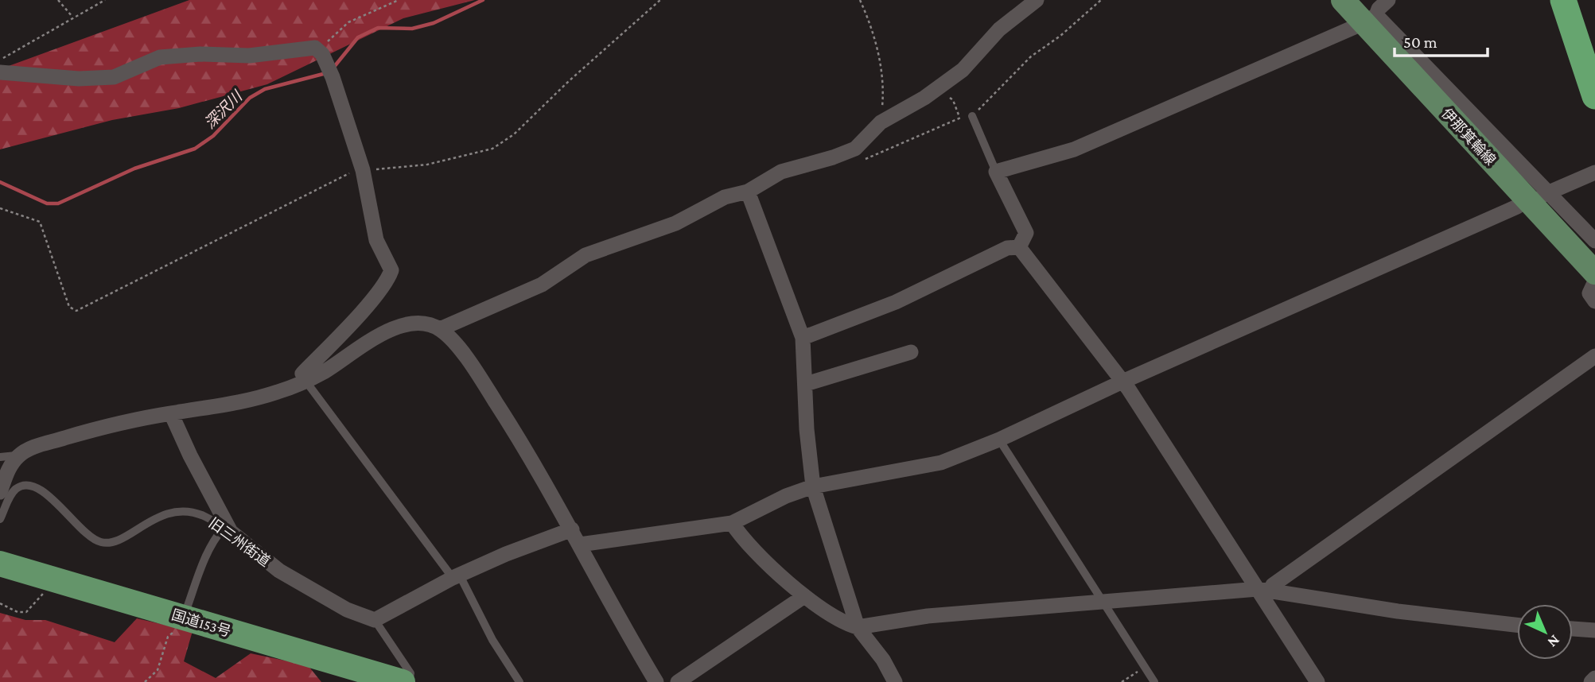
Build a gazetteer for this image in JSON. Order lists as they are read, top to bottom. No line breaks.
{"streets":{"highway":["国道153号"],"main road":["伊那箕輪線"],"street":["旧三州街道"]},"water":["深沢川"],"scale_bar":"50 m","north":"bottom right"}
